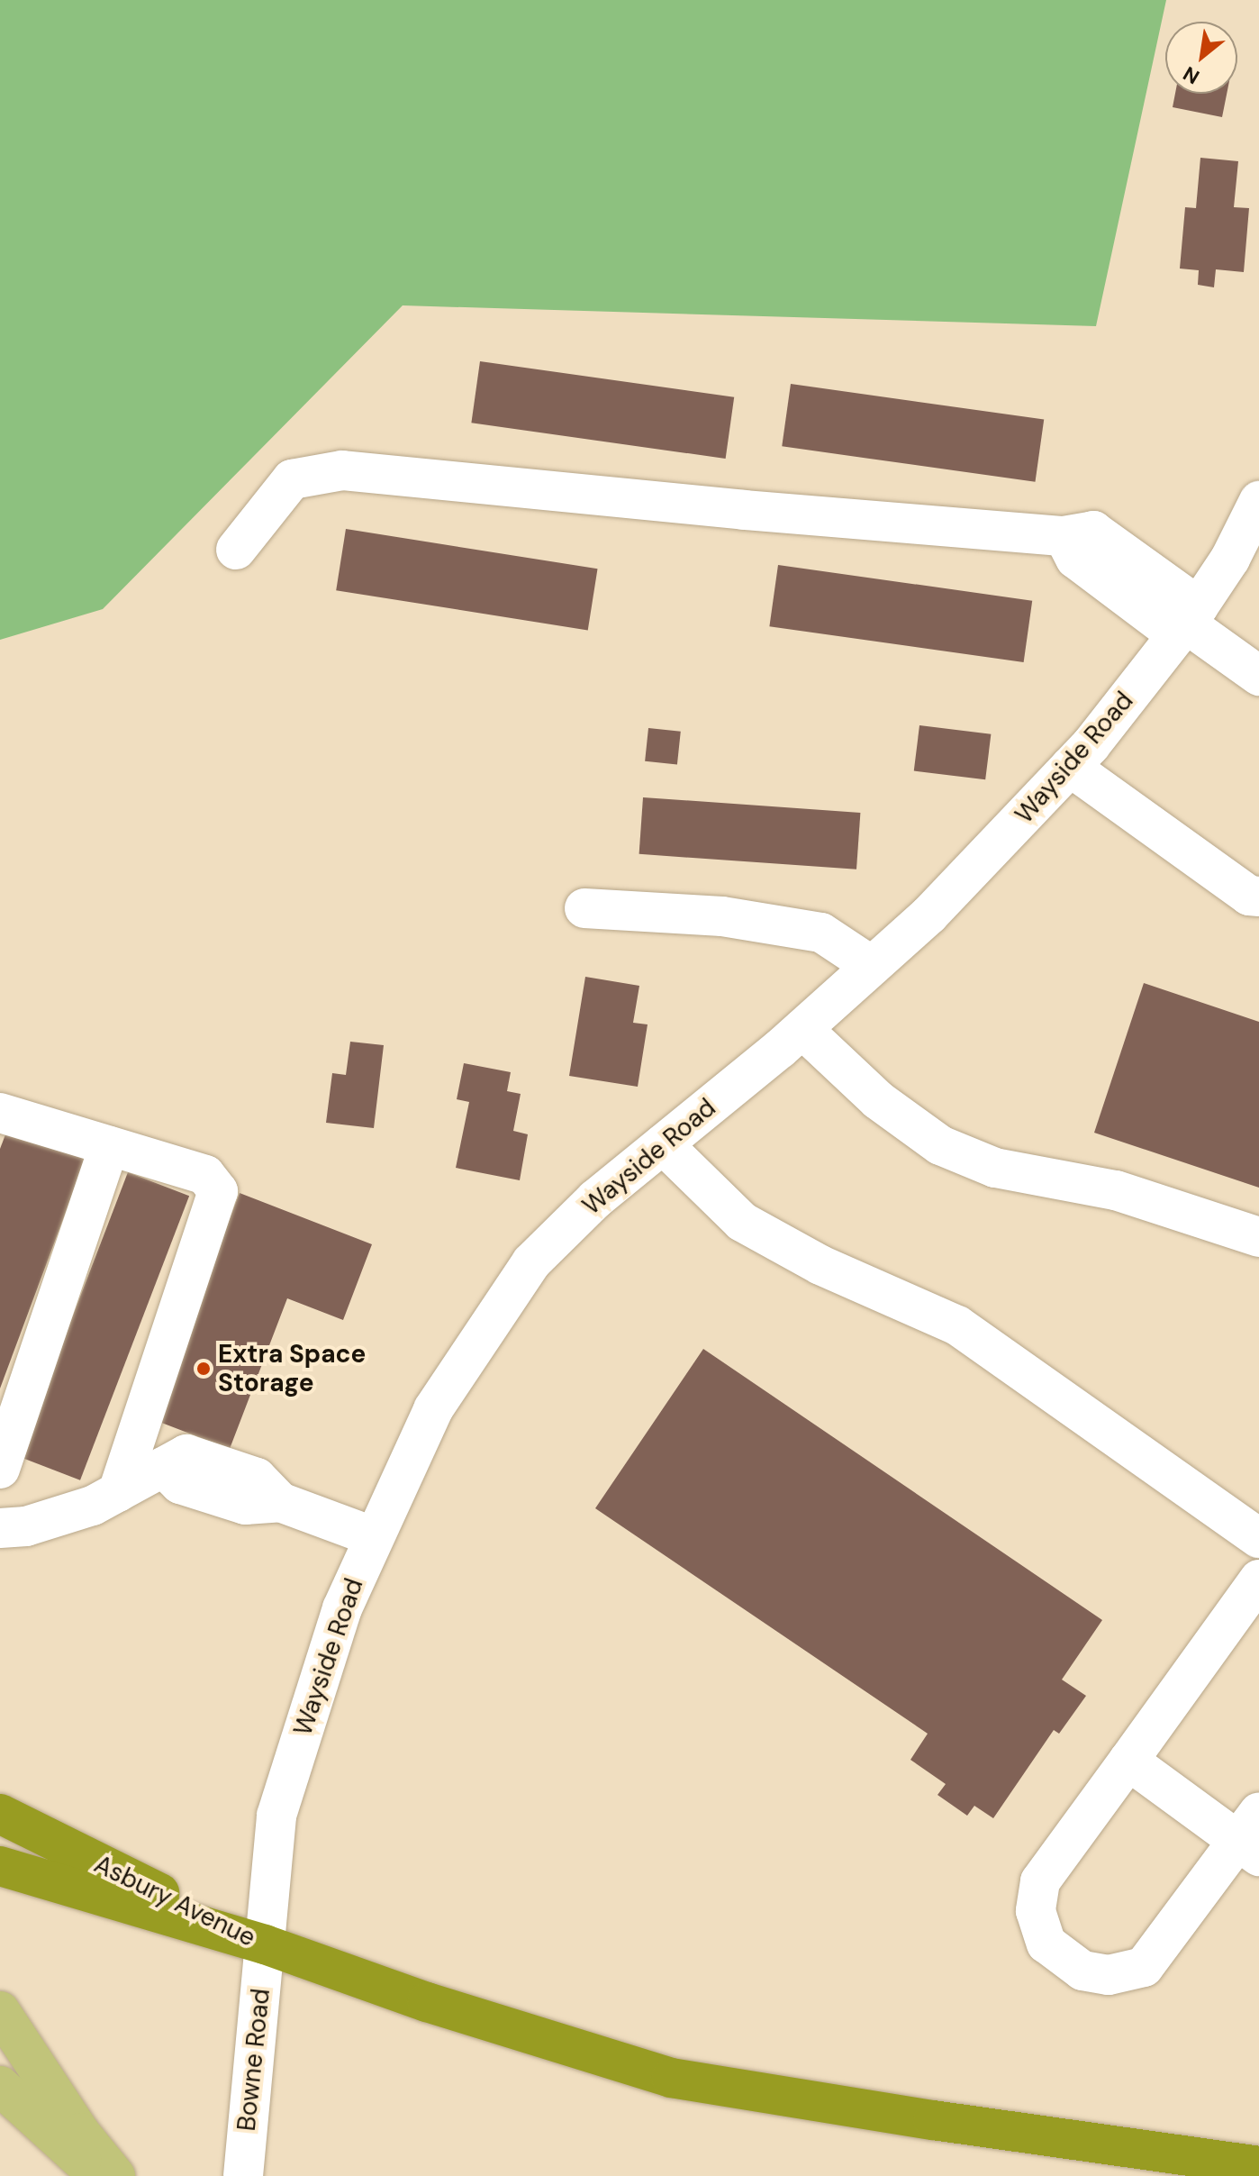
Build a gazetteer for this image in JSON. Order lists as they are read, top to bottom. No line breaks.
{"streets":{"highway":["Asbury Avenue"],"street":["Wayside Road","Bowne Road"]},"crossings":[["Wayside Road","Asbury Avenue"],["Wayside Road","Bowne Road"],["Asbury Avenue","Bowne Road"]],"places":["Extra Space Storage"],"north":"bottom left"}
